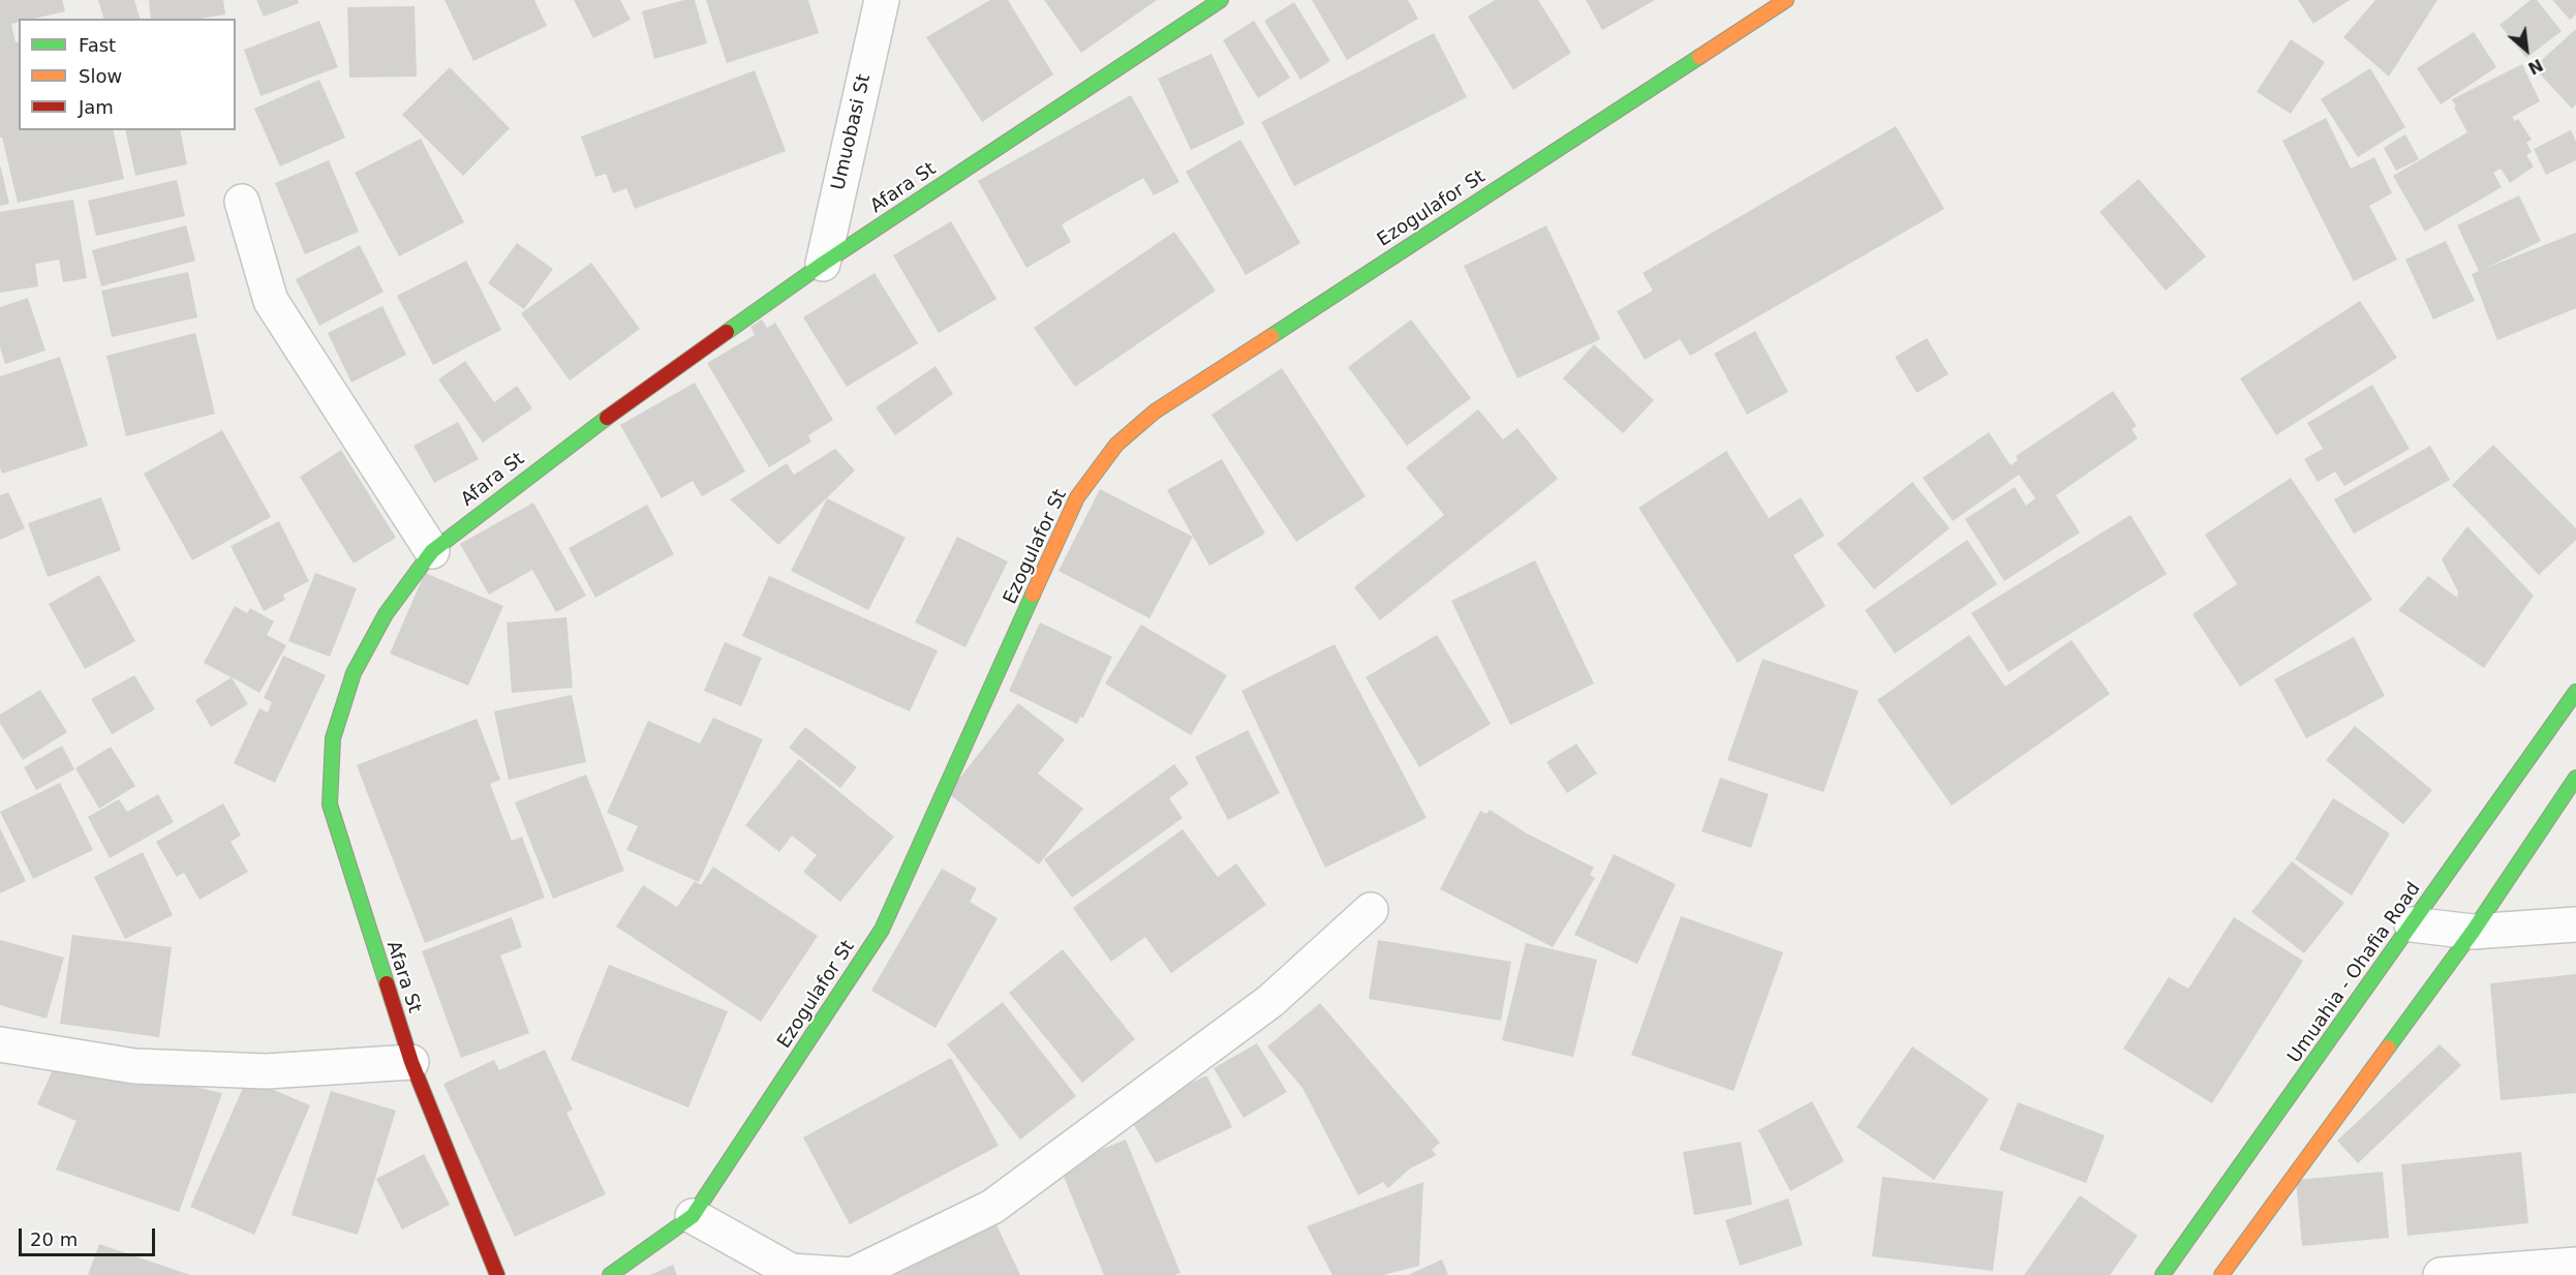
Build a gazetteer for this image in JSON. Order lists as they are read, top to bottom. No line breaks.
{"streets":{"street":["Umuobasi St","Afara St","Ezogulafor St","Umuahia - Ohafia Road"]},"crossings":[["Umuobasi St","Afara St"]],"legend":["Fast","Slow","Jam"],"scale_bar":"20 m","north":"bottom right"}
